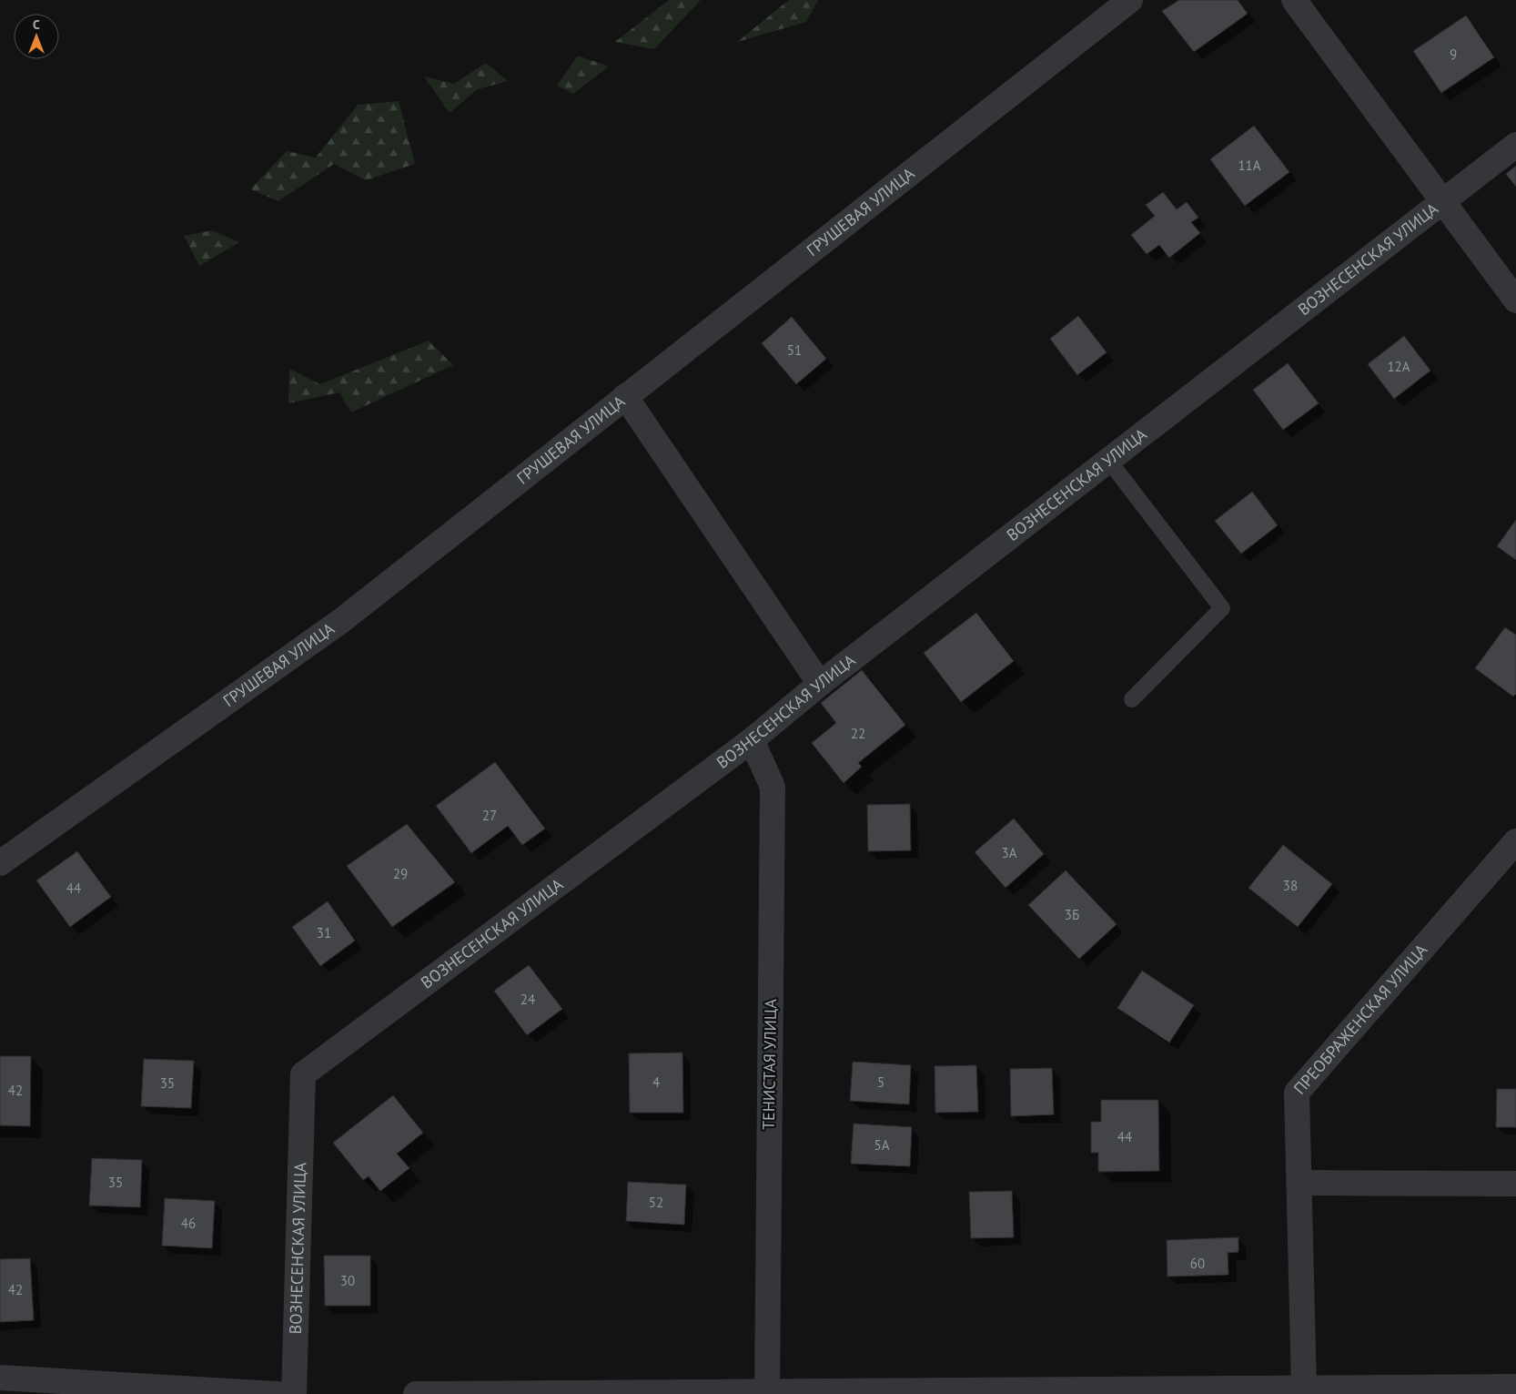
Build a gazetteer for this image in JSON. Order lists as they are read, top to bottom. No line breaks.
{"streets":{"street":["ГРУШЕВАЯ УЛИЦА","ВОЗНЕСЕНСКАЯ УЛИЦА","ПРЕОБРАЖЕНСКАЯ УЛИЦА","ТЕНИСТАЯ УЛИЦА"]},"crossings":[["ВОЗНЕСЕНСКАЯ УЛИЦА","ТЕНИСТАЯ УЛИЦА"]],"house_numbers":["9","11А","51","12А","22","27","3А","29","38","44","3Б","31","24","4","5","35","42","44","5А","35","52","46","60","30","42"],"north":"top"}
